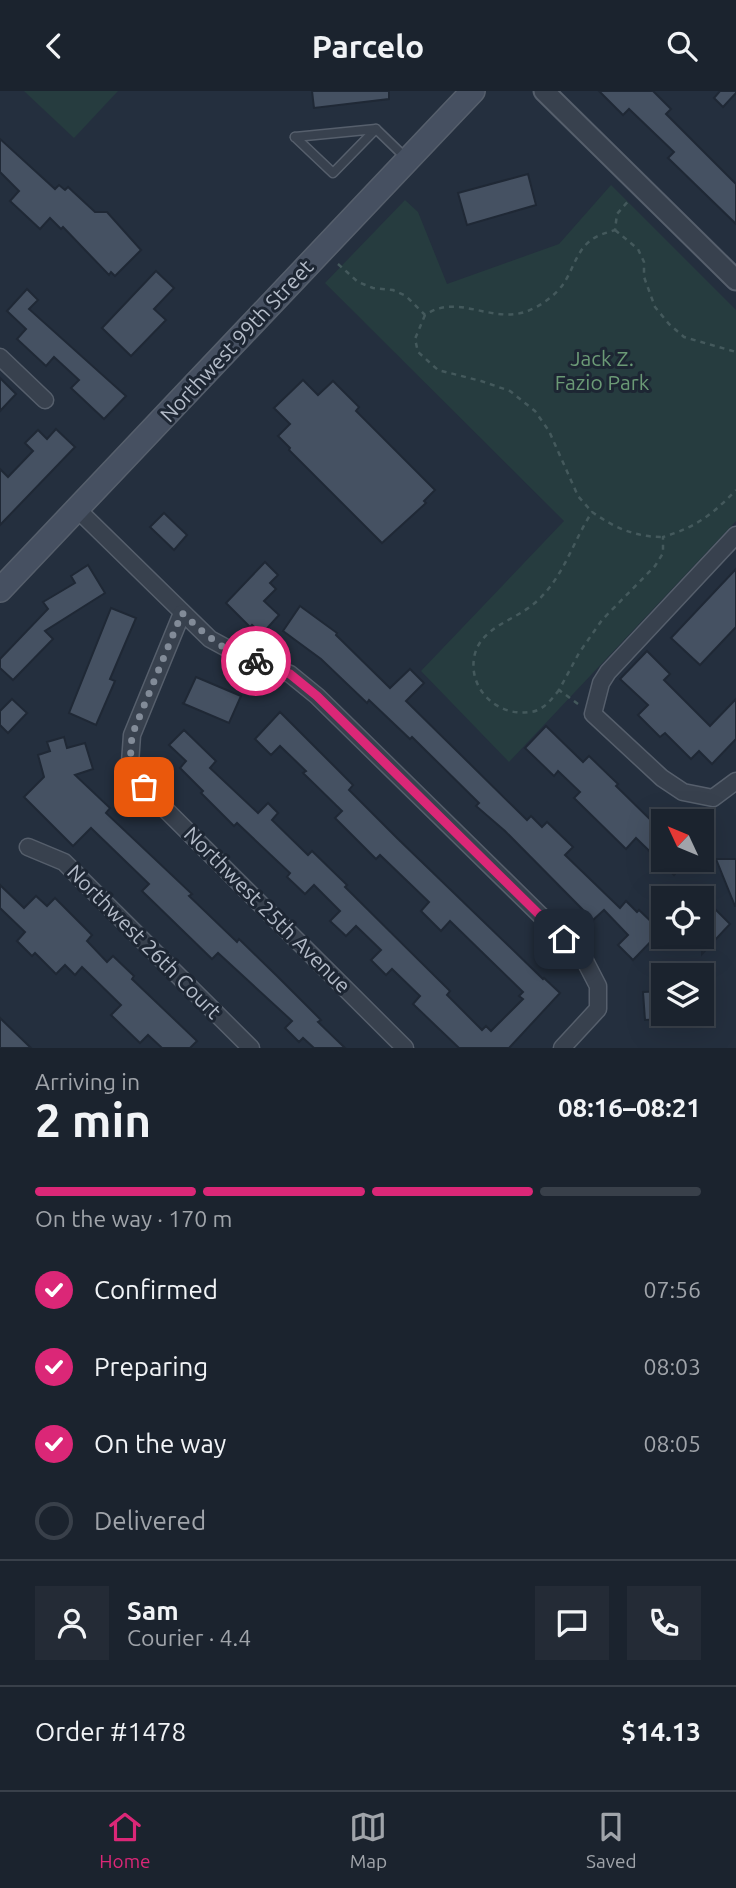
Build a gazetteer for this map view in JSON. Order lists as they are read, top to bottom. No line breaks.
{"streets":{"main road":["Northwest 99th Street"],"street":["Northwest 25th Avenue","Northwest 26th Court"]},"parks":["Jack Z. Fazio Park"],"north":"top left","page":{"header":"Parcelo","heading":["2 min","Arriving in","08:16–08:21"],"panel":["Sam","Courier · 4.4","Order #1478","$14.13"],"bar":"On the way · 170 m","list":[["Confirmed","07:56"],["Preparing","08:03"],["On the way","08:05"],"Delivered"],"tabs":["Home","Map","Saved"]}}
